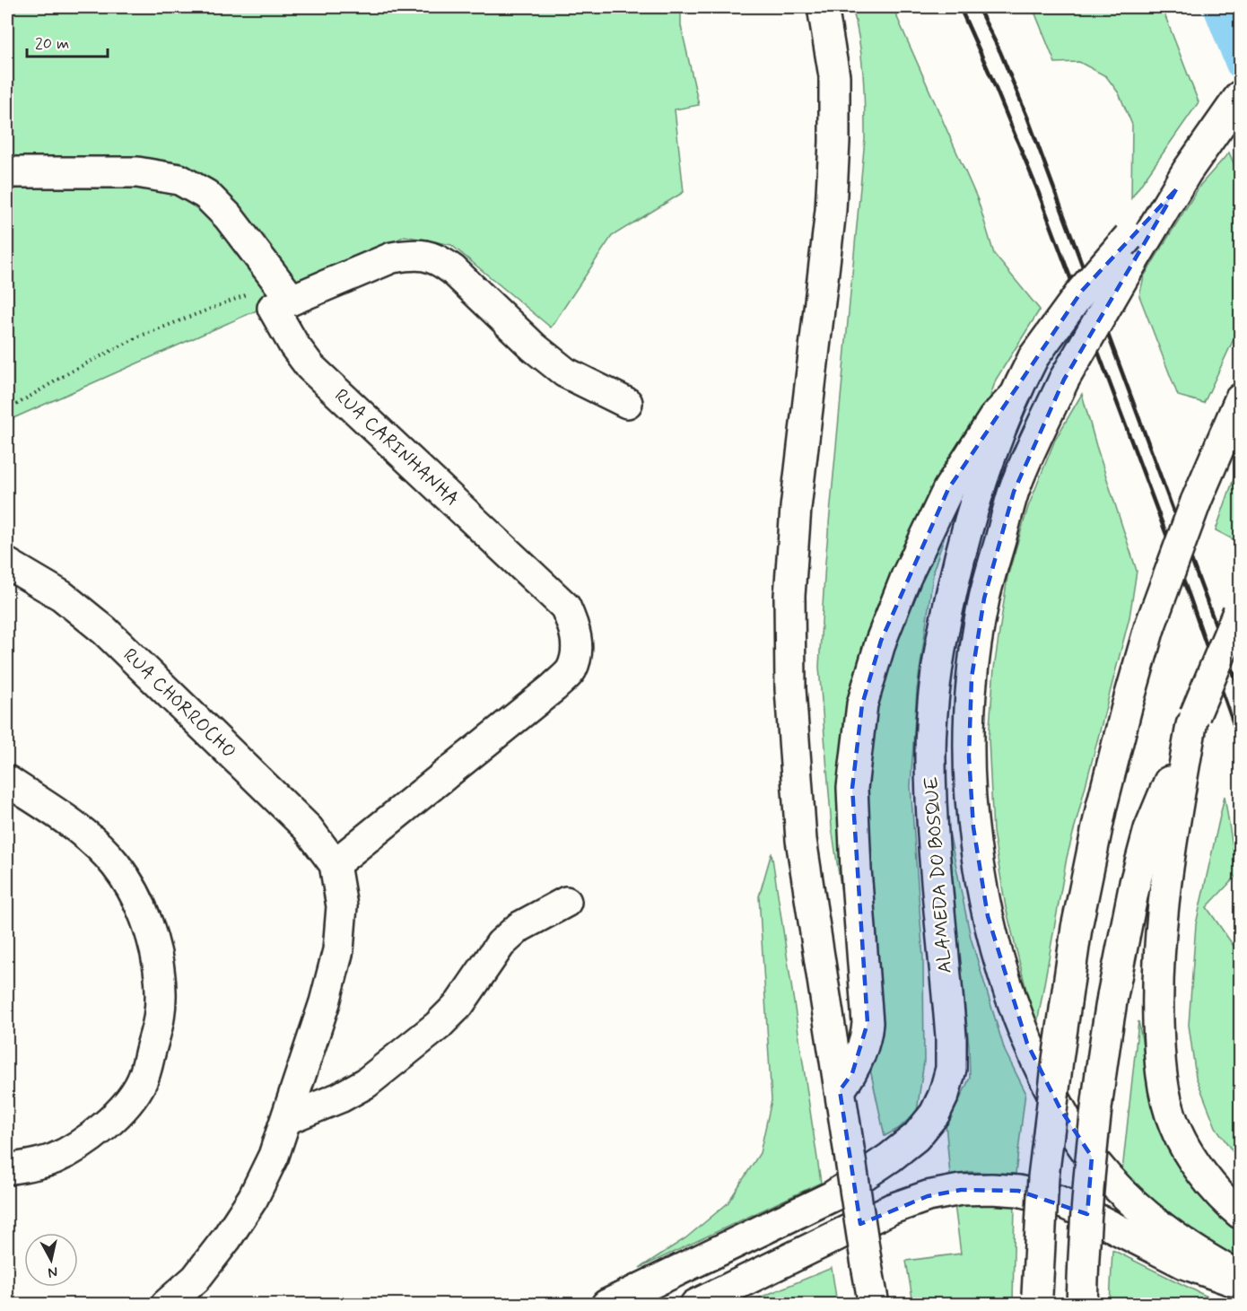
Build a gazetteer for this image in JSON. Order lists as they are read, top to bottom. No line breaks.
{"streets":{"main road":["RUA CARINHANHA","RUA CHORROCHO","ALAMEDA DO BOSQUE"]},"crossings":[["RUA CARINHANHA","RUA CHORROCHO"]],"scale_bar":"20 m","north":"bottom"}
